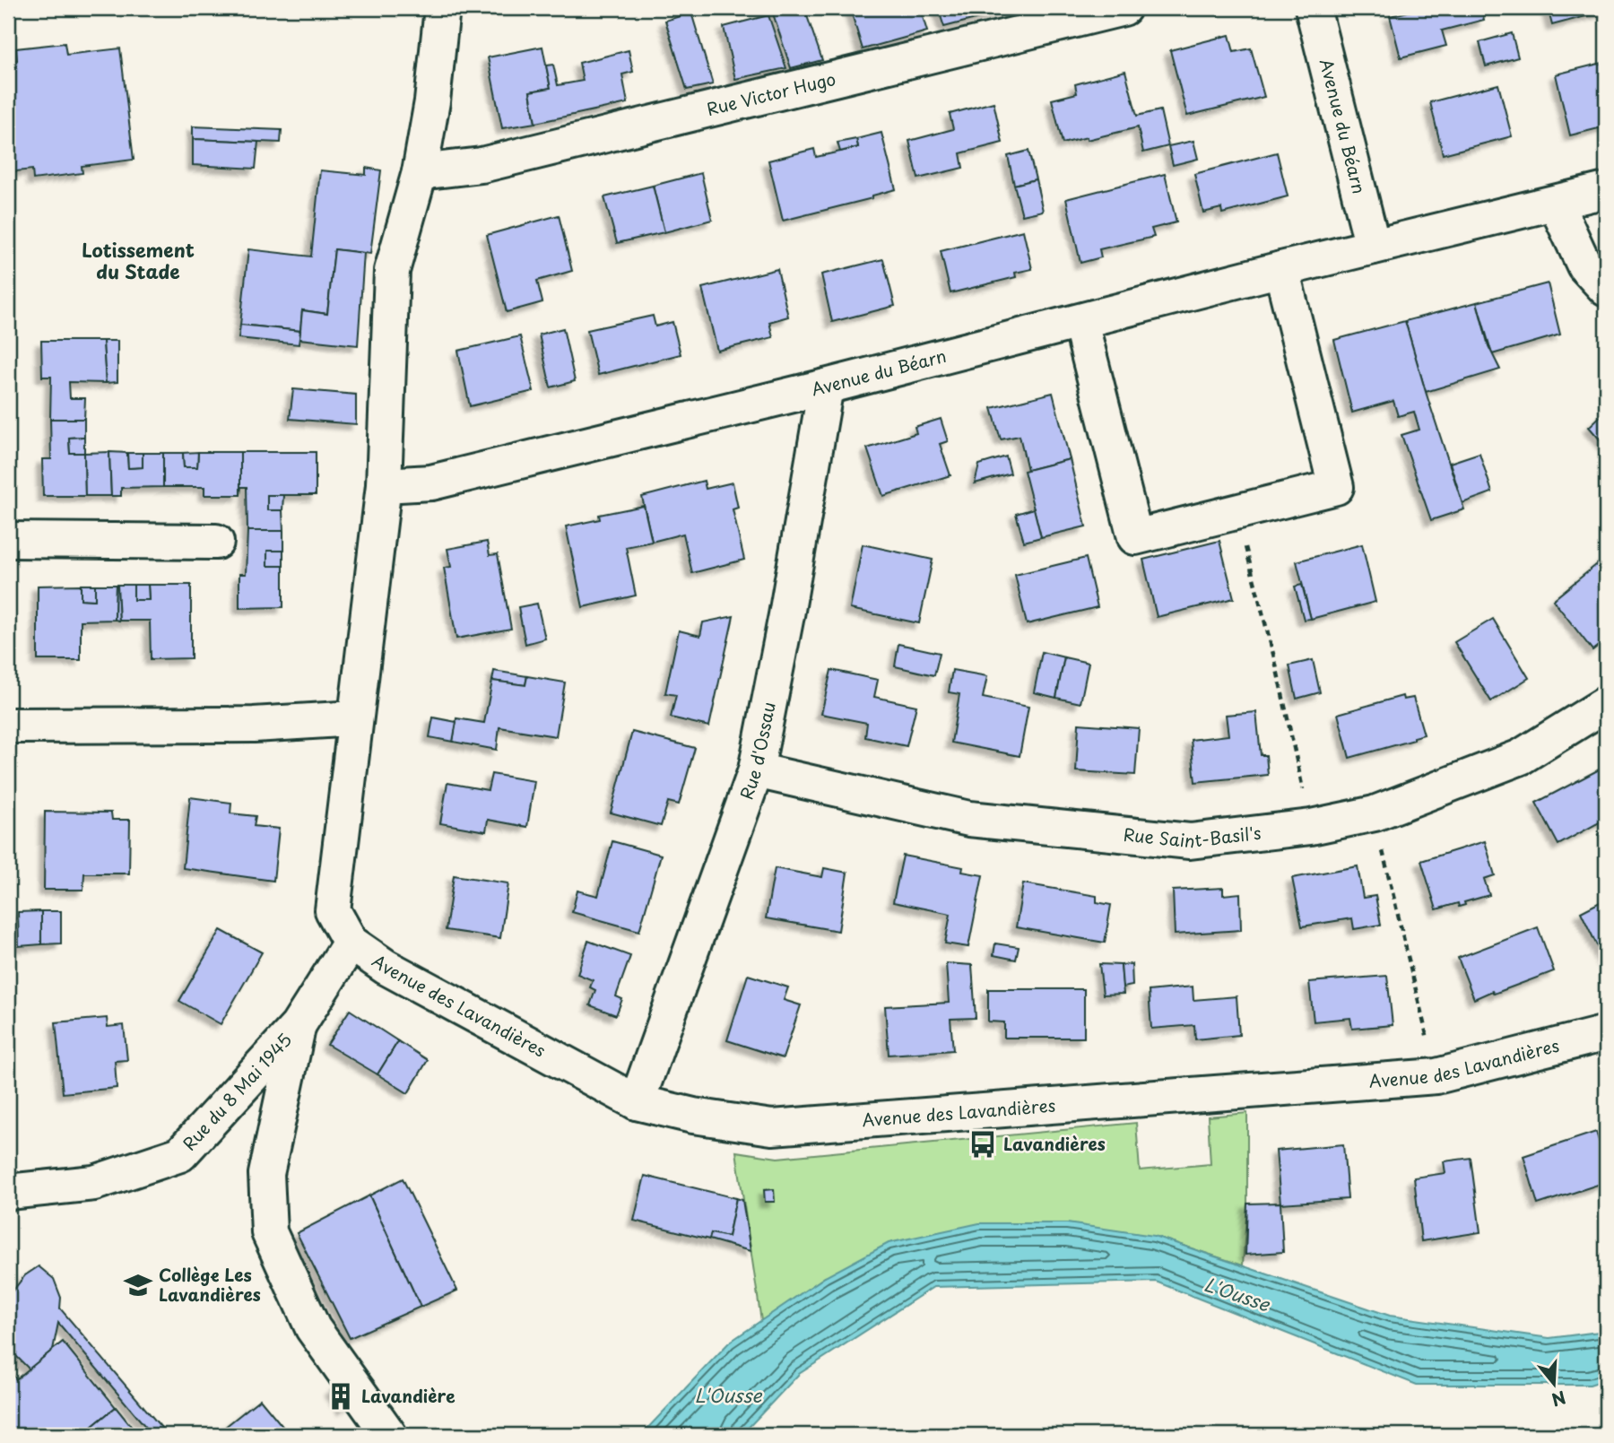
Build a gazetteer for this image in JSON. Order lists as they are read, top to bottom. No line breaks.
{"streets":{"street":["Rue Victor Hugo","Avenue du Béarn","Rue d'Ossau","Rue Saint-Basil's","Avenue des Lavandières","Rue du 8 Mai 1945"]},"crossings":[["Avenue du Béarn","Rue d'Ossau"],["Rue d'Ossau","Rue Saint-Basil's"],["Rue d'Ossau","Avenue des Lavandières"],["Avenue des Lavandières","Rue du 8 Mai 1945"]],"districts":["Lotissement du Stade"],"water":["L'Ousse"],"places":{"bus stop":["Lavandières"],"school or university":["Collège Les Lavandières"],"building":["Lavandière"]},"north":"bottom"}
